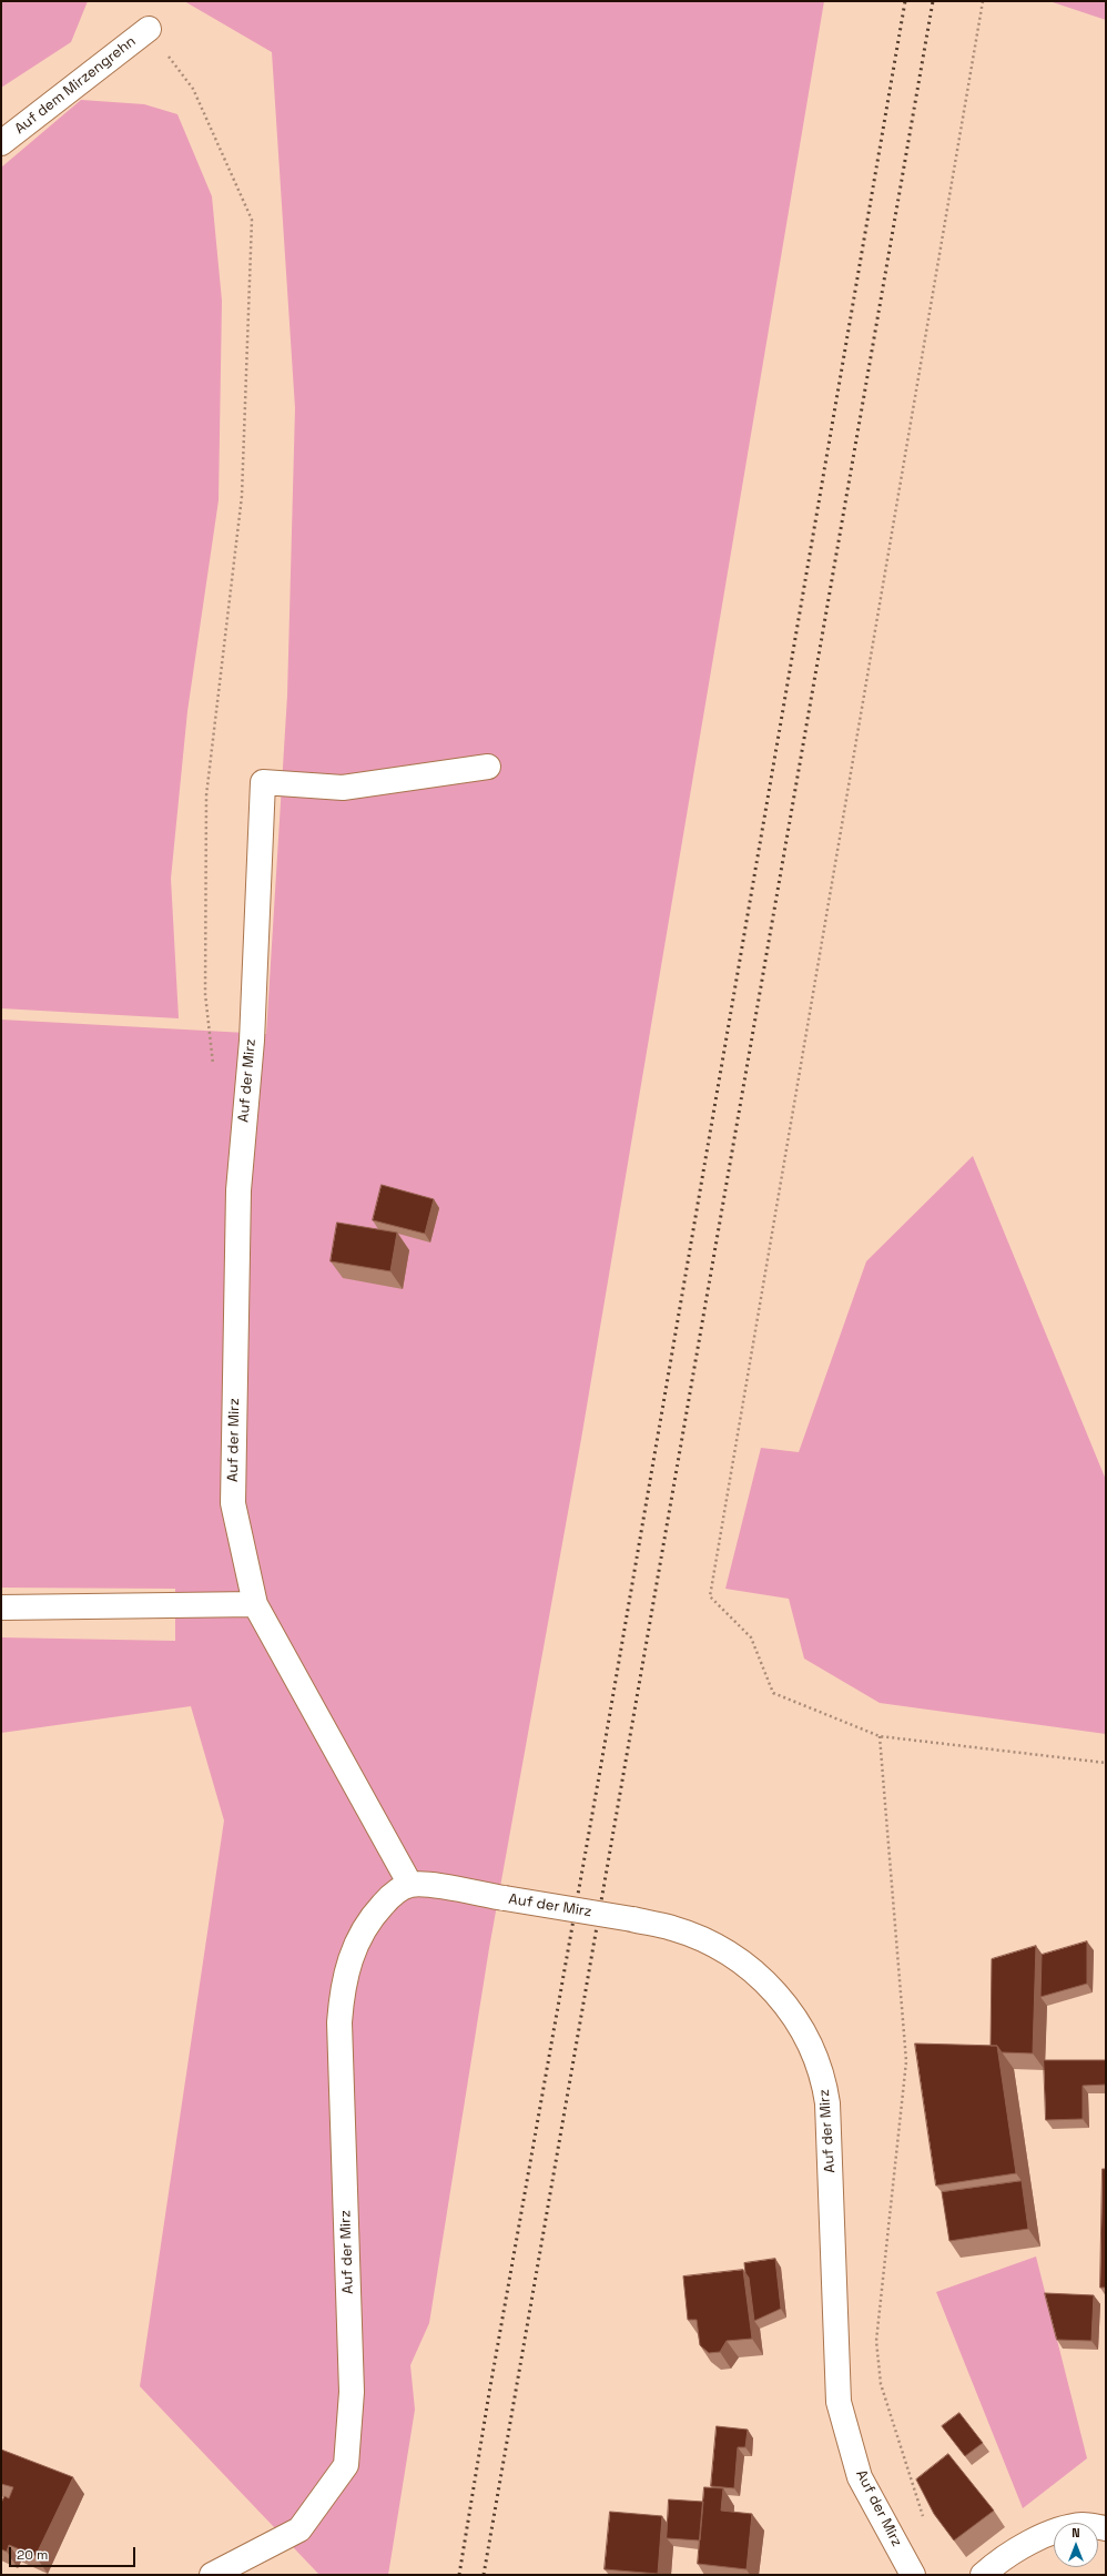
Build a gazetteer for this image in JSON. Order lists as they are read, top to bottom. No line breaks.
{"streets":{"street":["Auf dem Mirzengrehn","Auf der Mirz"]},"scale_bar":"20 m","north":"top"}
